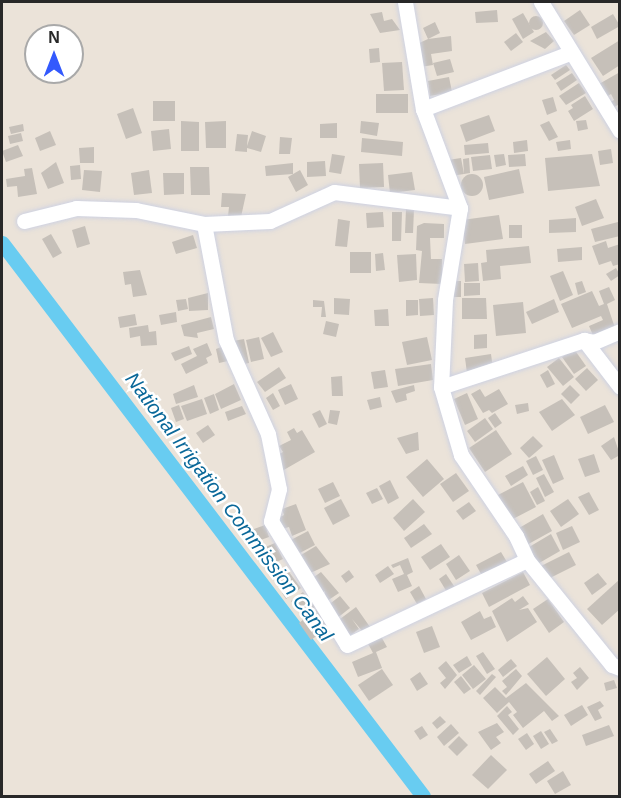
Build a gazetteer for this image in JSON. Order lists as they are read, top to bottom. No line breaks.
{"water":["National Irrigation Commission Canal"],"north":"top"}
